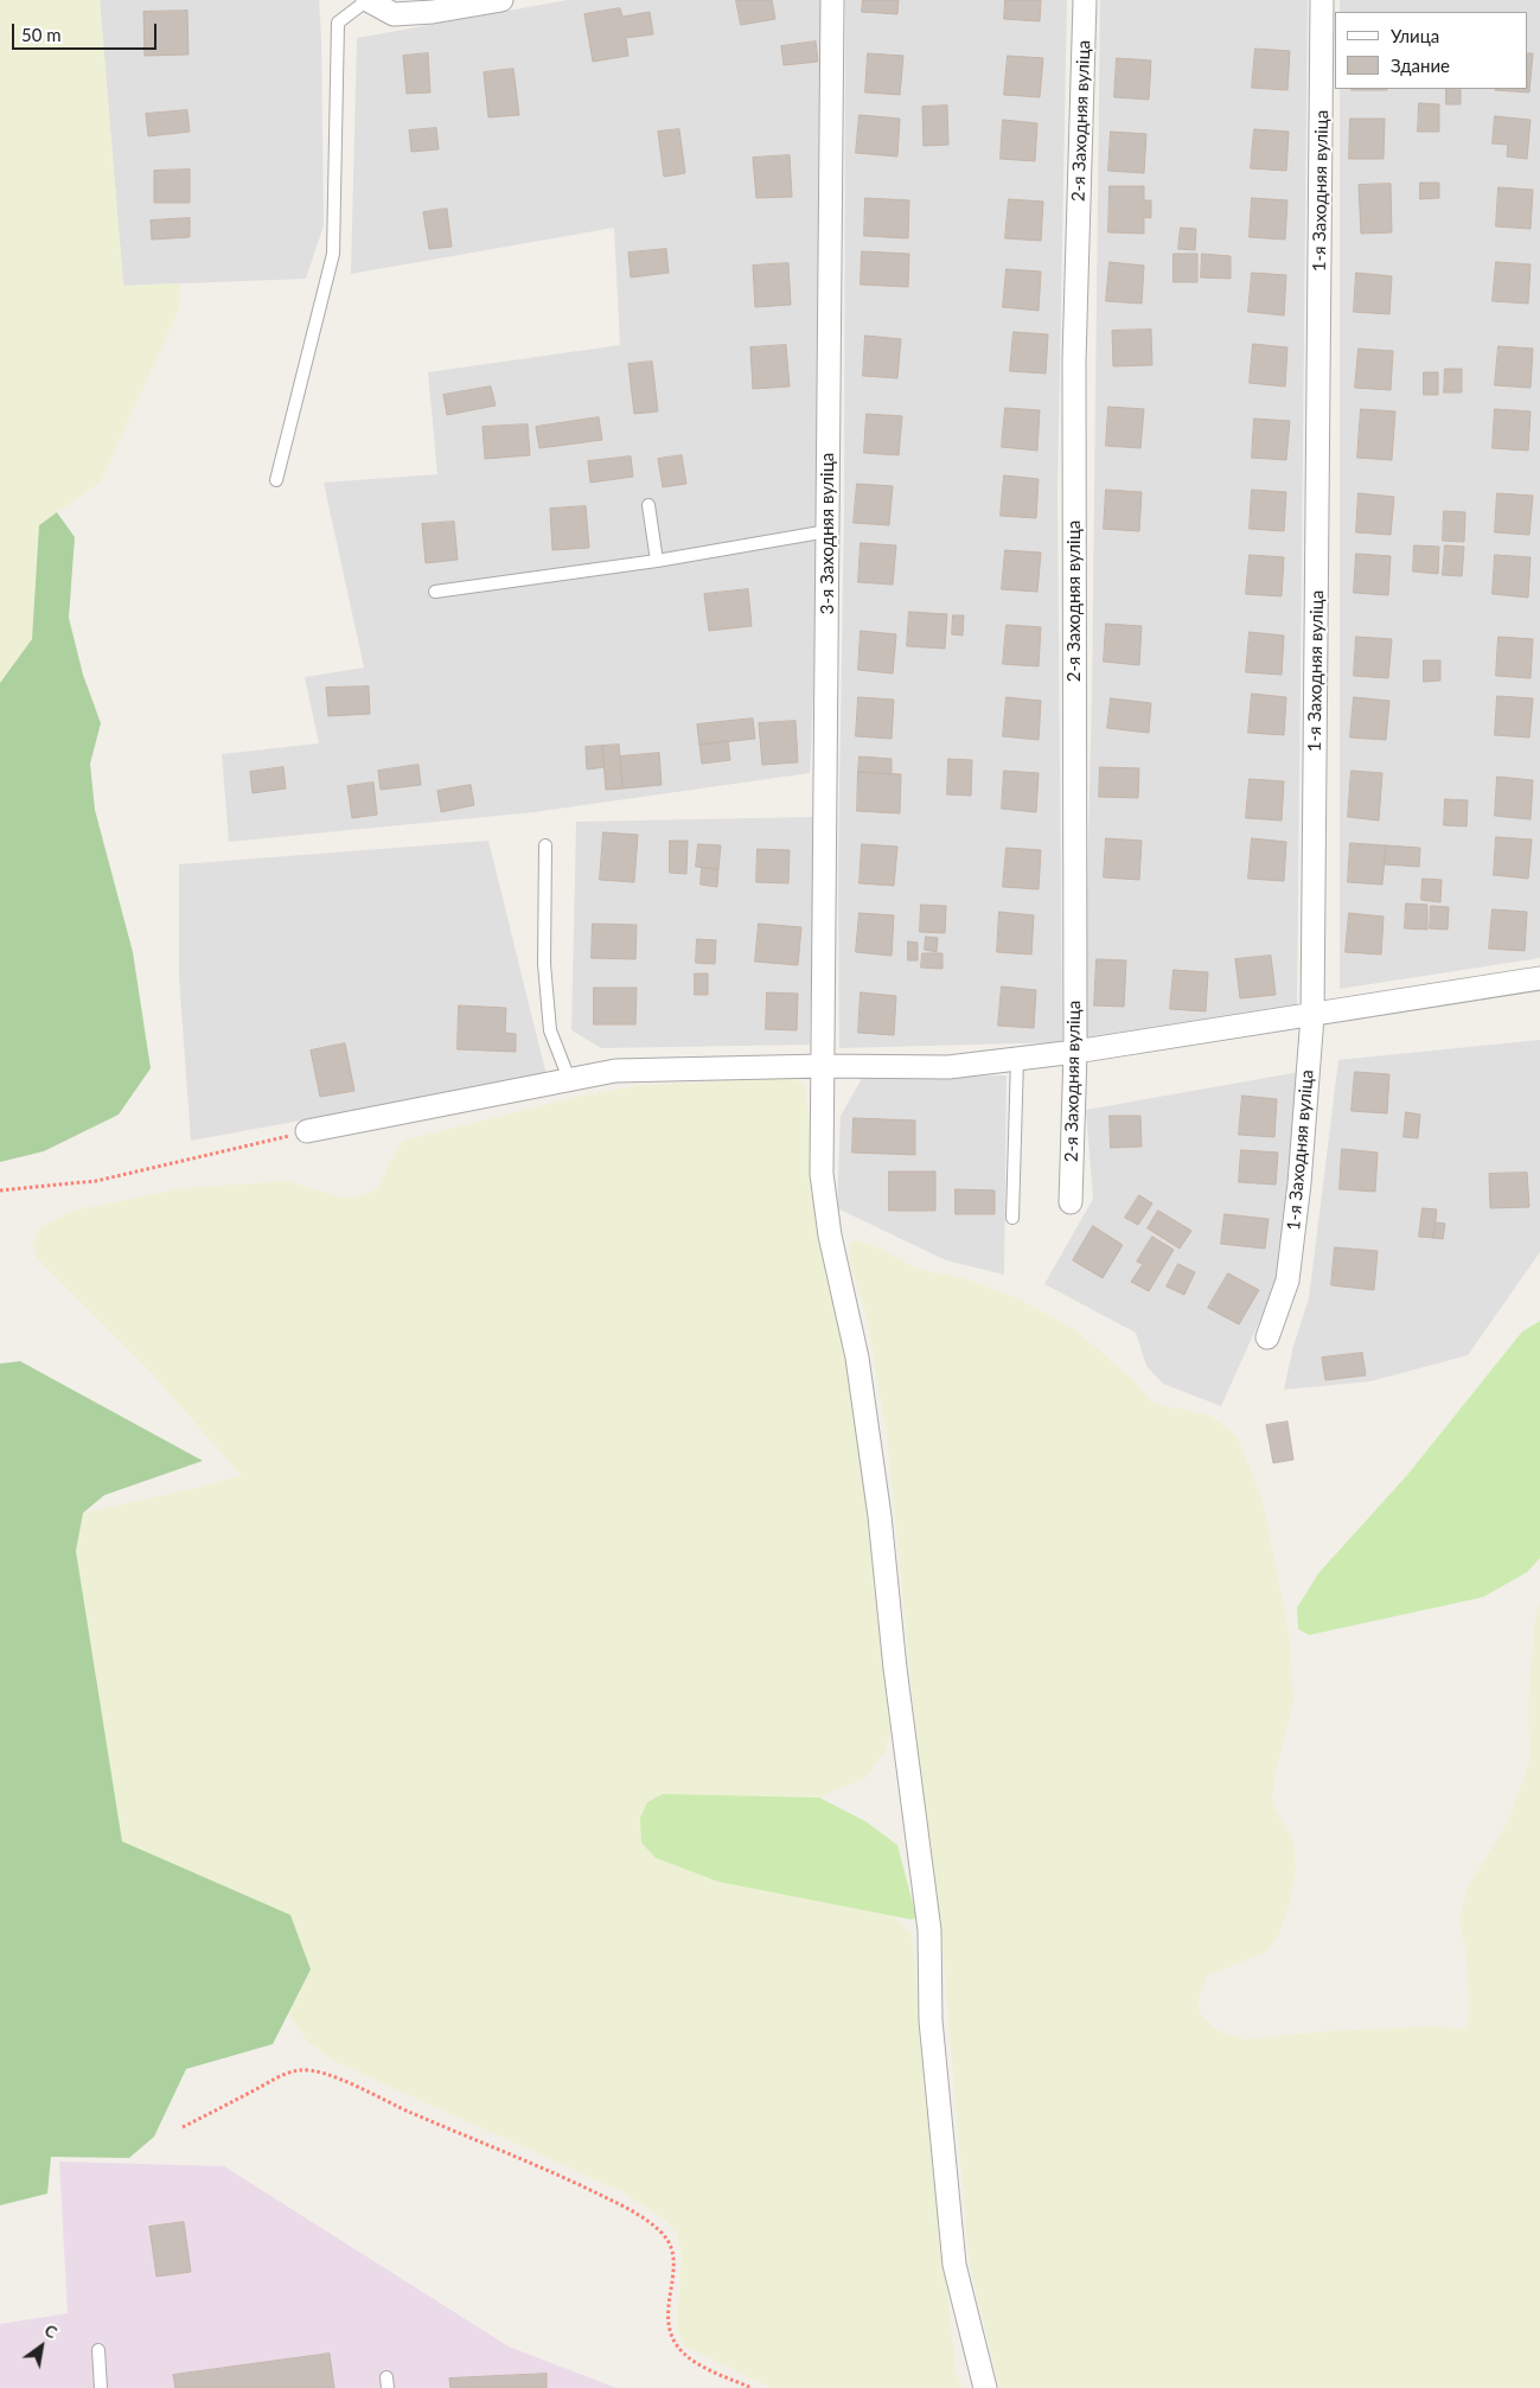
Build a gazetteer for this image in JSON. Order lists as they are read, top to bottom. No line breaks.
{"streets":{"street":["2-я Заходняя вуліца","1-я Заходняя вуліца","3-я Заходняя вуліца"]},"legend":["Улица","Здание"],"scale_bar":"50 m","north":"top right"}
